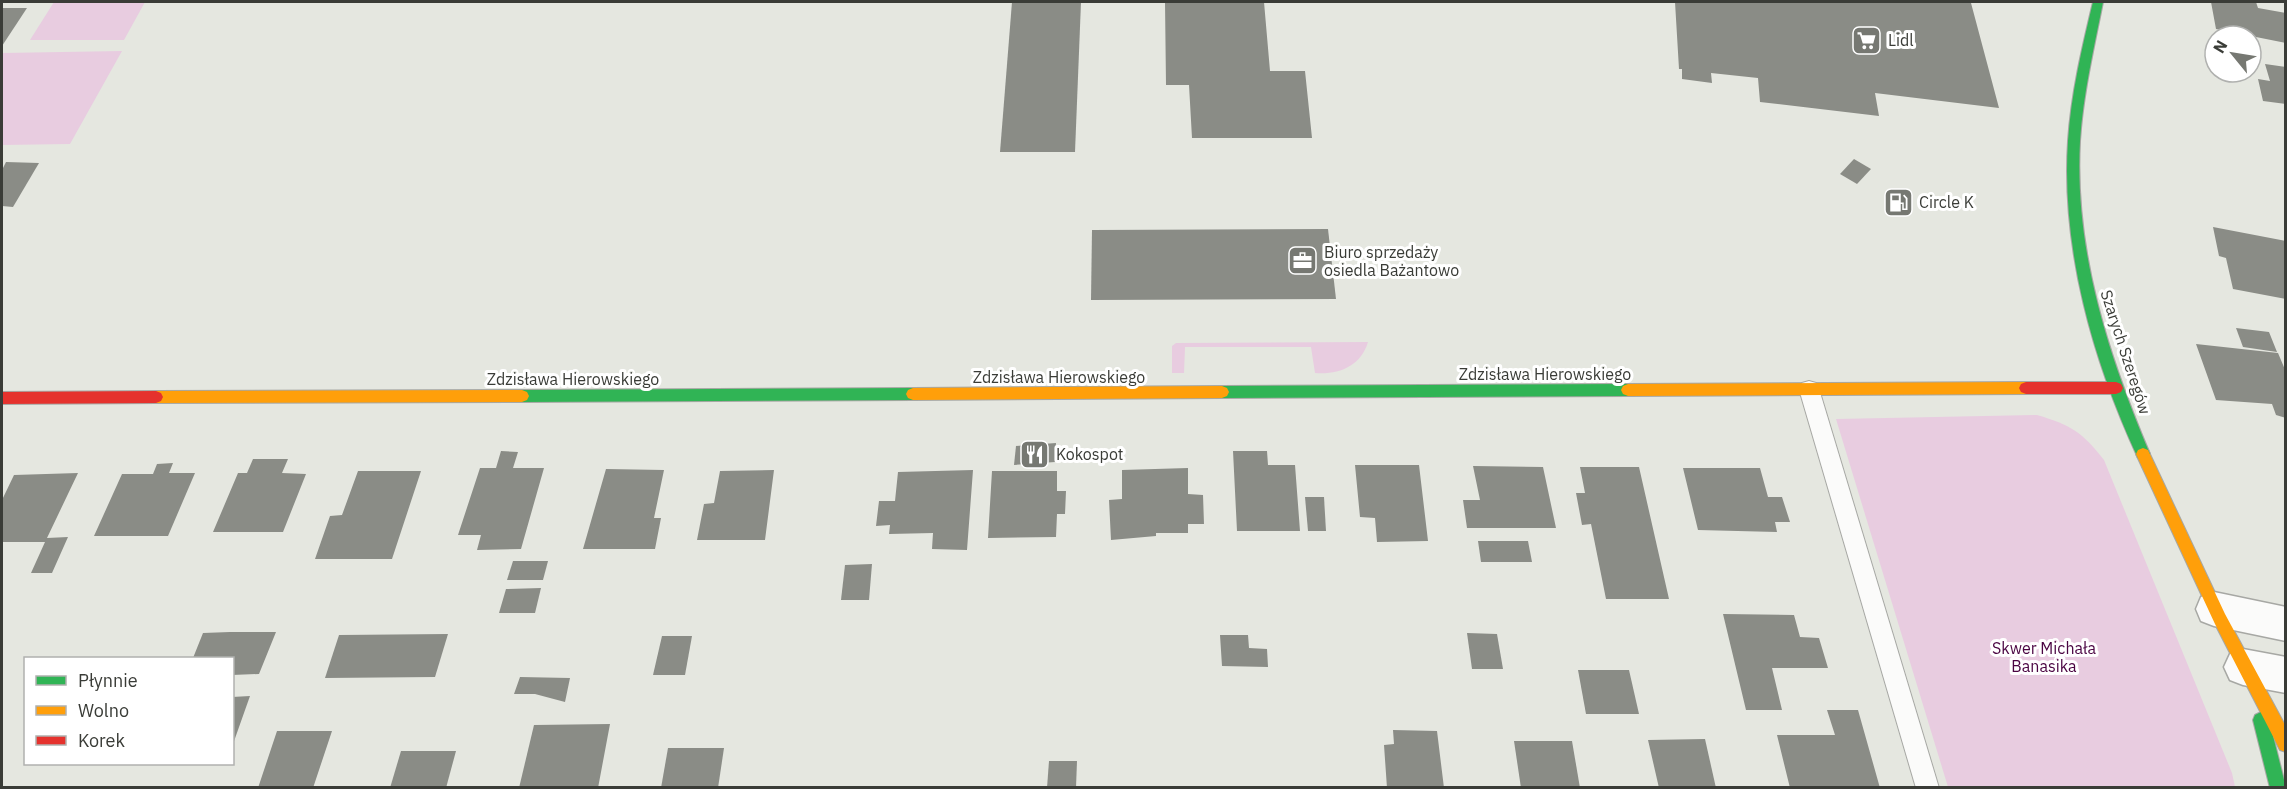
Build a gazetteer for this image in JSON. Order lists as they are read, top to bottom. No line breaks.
{"streets":{"street":["Szarych Szeregów","Zdzisława Hierowskiego"]},"crossings":[["Szarych Szeregów","Zdzisława Hierowskiego"]],"parks":["Skwer Michała Banasika"],"places":{"supermarket":["Lidl"],"fuel station":["Circle K"],"office":["Biuro sprzedaży osiedla Bażantowo"],"restaurant":["Kokospot"]},"legend":["Płynnie","Wolno","Korek"],"north":"top left"}
